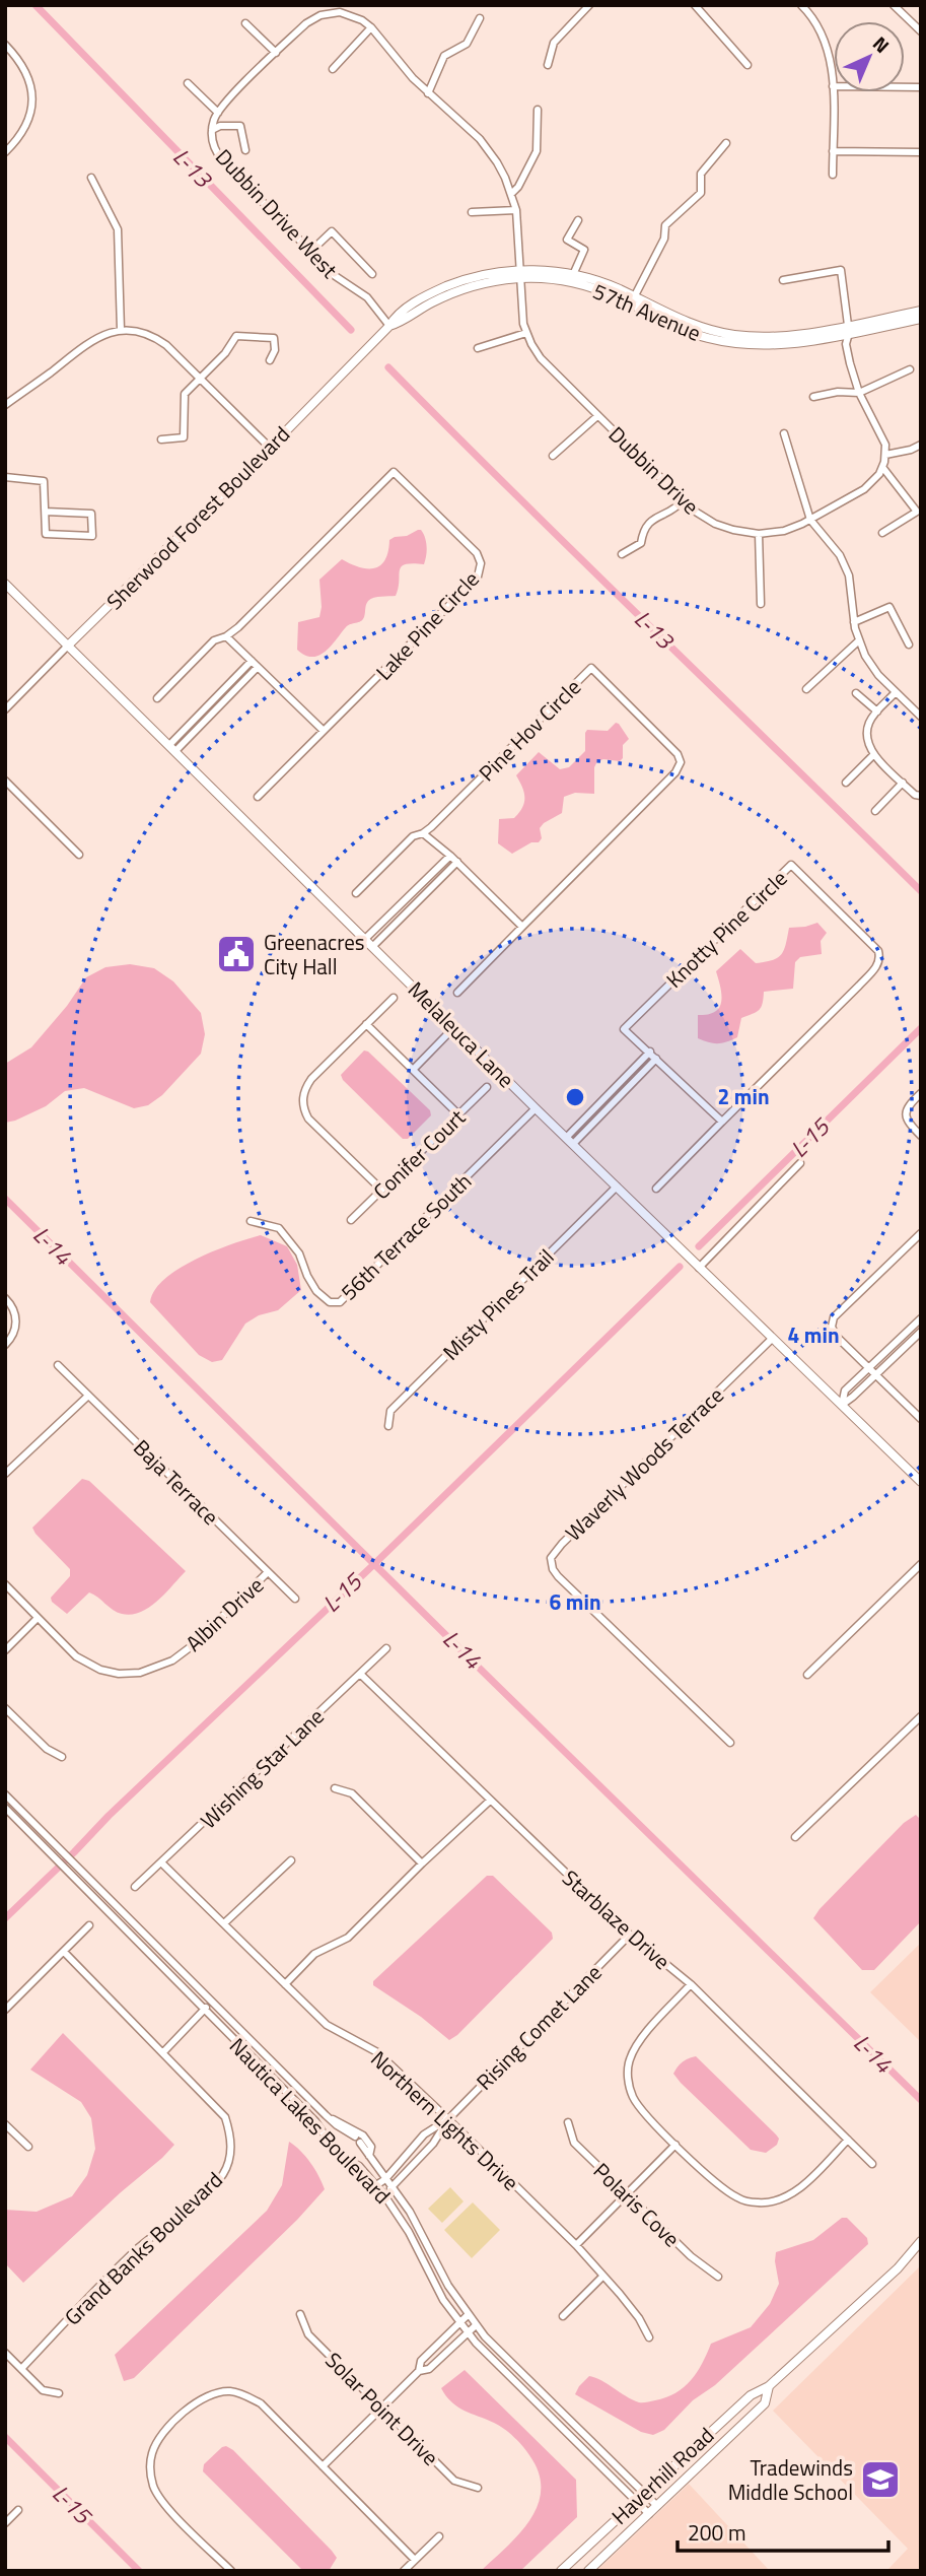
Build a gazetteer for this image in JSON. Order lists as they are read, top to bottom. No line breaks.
{"streets":{"street":["Dubbin Drive West","57th Avenue","Dubbin Drive","Sherwood Forest Boulevard","Lake Pine Circle","Pine Hov Circle","Knotty Pine Circle","Melaleuca Lane","Conifer Court","56th Terrace South","Misty Pines Trail","Waverly Woods Terrace","Baja Terrace","Albin Drive","Wishing Star Lane","Starblaze Drive","Rising Comet Lane","Nautica Lakes Boulevard","Northern Lights Drive","Polaris Cove","Grand Banks Boulevard","Solar Point Drive","Haverhill Road"]},"crossings":[["Dubbin Drive West","57th Avenue"],["Dubbin Drive West","Dubbin Drive"],["Dubbin Drive West","Sherwood Forest Boulevard"],["57th Avenue","Dubbin Drive"],["57th Avenue","Sherwood Forest Boulevard"],["Sherwood Forest Boulevard","Melaleuca Lane"],["Melaleuca Lane","56th Terrace South"],["Melaleuca Lane","Misty Pines Trail"],["Melaleuca Lane","Waverly Woods Terrace"],["Baja Terrace","Albin Drive"],["Wishing Star Lane","Starblaze Drive"],["Wishing Star Lane","Northern Lights Drive"],["Starblaze Drive","Rising Comet Lane"],["Rising Comet Lane","Nautica Lakes Boulevard"],["Rising Comet Lane","Northern Lights Drive"],["Nautica Lakes Boulevard","Haverhill Road"]],"water":["L-13","L-15","L-14"],"places":{"public building":["Greenacres City Hall"],"school or university":["Tradewinds Middle School"]},"scale_bar":"200 m","north":"top right","rings":["2 min","4 min","6 min"]}
